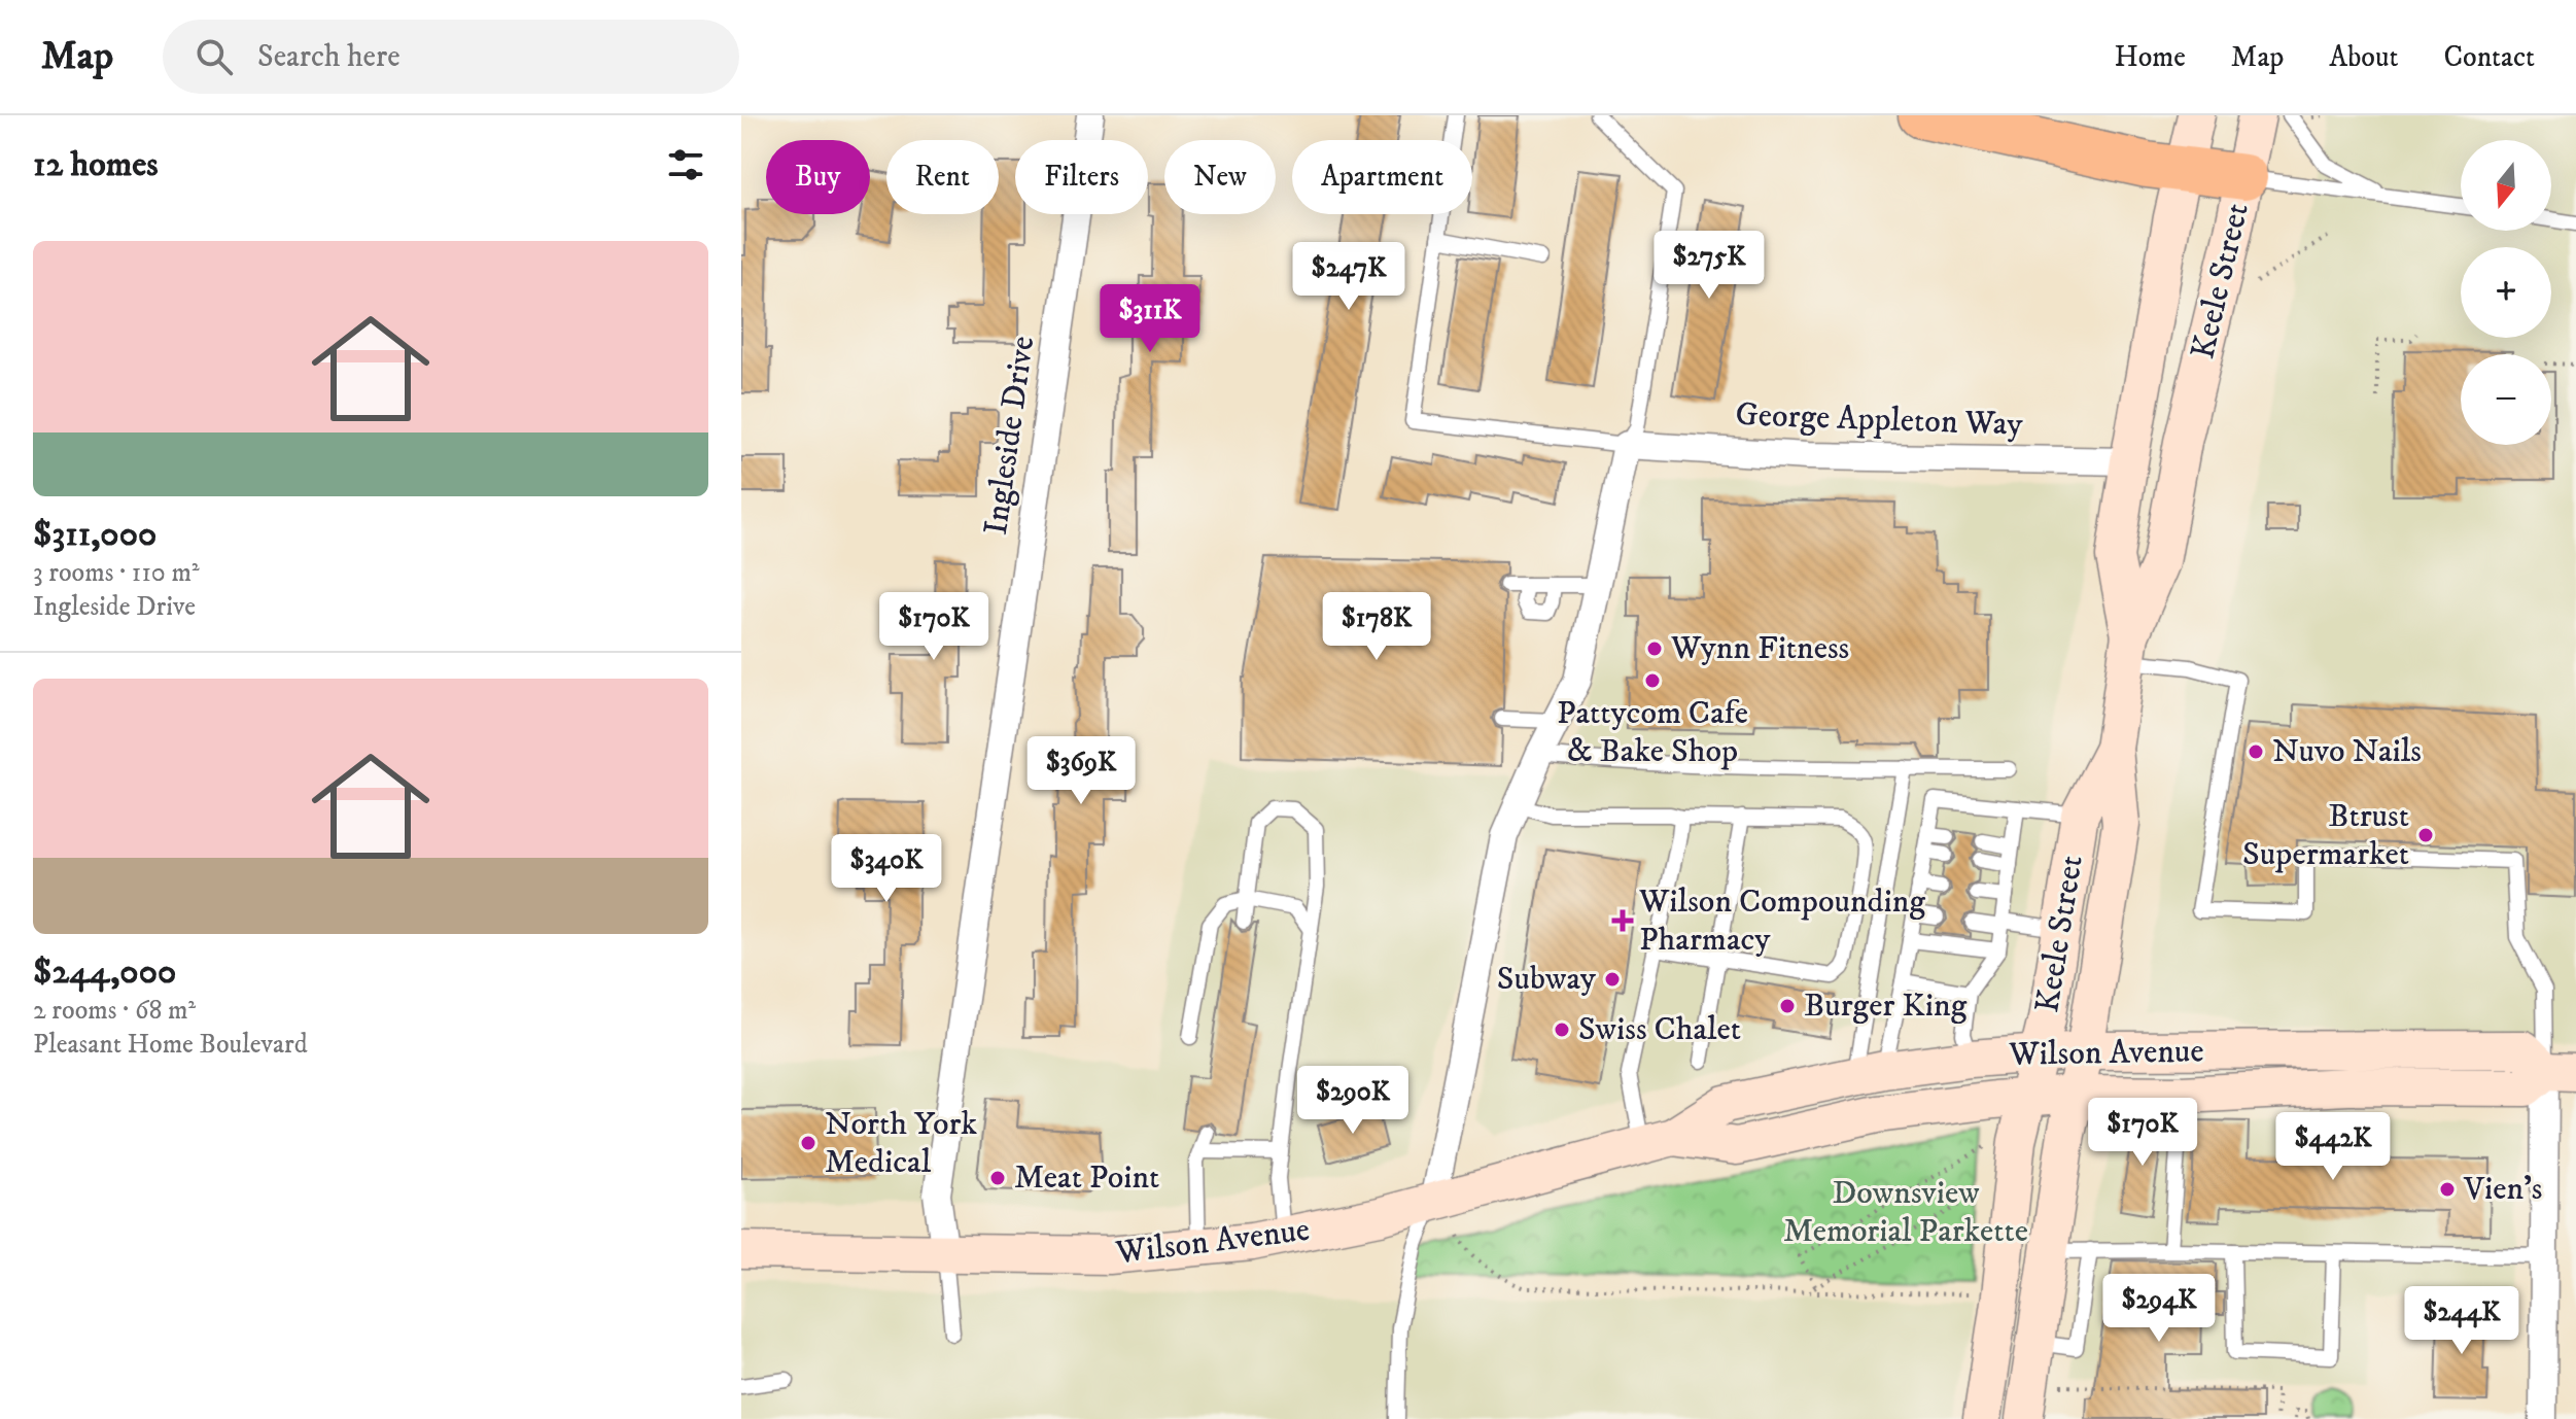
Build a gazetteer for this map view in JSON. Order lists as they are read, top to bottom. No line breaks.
{"streets":{"main road":["Keele Street","Wilson Avenue"],"street":["George Appleton Way","Ingleside Drive"]},"crossings":[["Keele Street","George Appleton Way"],["Keele Street","Wilson Avenue"],["Ingleside Drive","Wilson Avenue"]],"parks":["Downsview Memorial Parkette"],"places":{"other":["Wynn Fitness","Pattycom Cafe & Bake Shop","Nuvo Nails","Btrust Supermarket","Subway","Burger King","Swiss Chalet","North York Medical","Meat Point","Vien's"],"health":["Wilson Compounding Pharmacy"]},"north":"bottom","page":{"header":"Map","search":"Search here","nav":["Home","Map","About","Contact"],"heading":"12 homes","map_buttons":["+","−"],"chip":["Buy","Rent","Filters","New","Apartment"],"list":[{"name":"$311,000","note":"3 rooms · 110 m² · Ingleside Drive"},{"name":"$244,000","note":"2 rooms · 68 m² · Pleasant Home Boulevard"}],"price":["$275K","$247K","$311K","$170K","$178K","$369K","$340K","$290K","$170K","$442K","$294K","$244K"]}}
